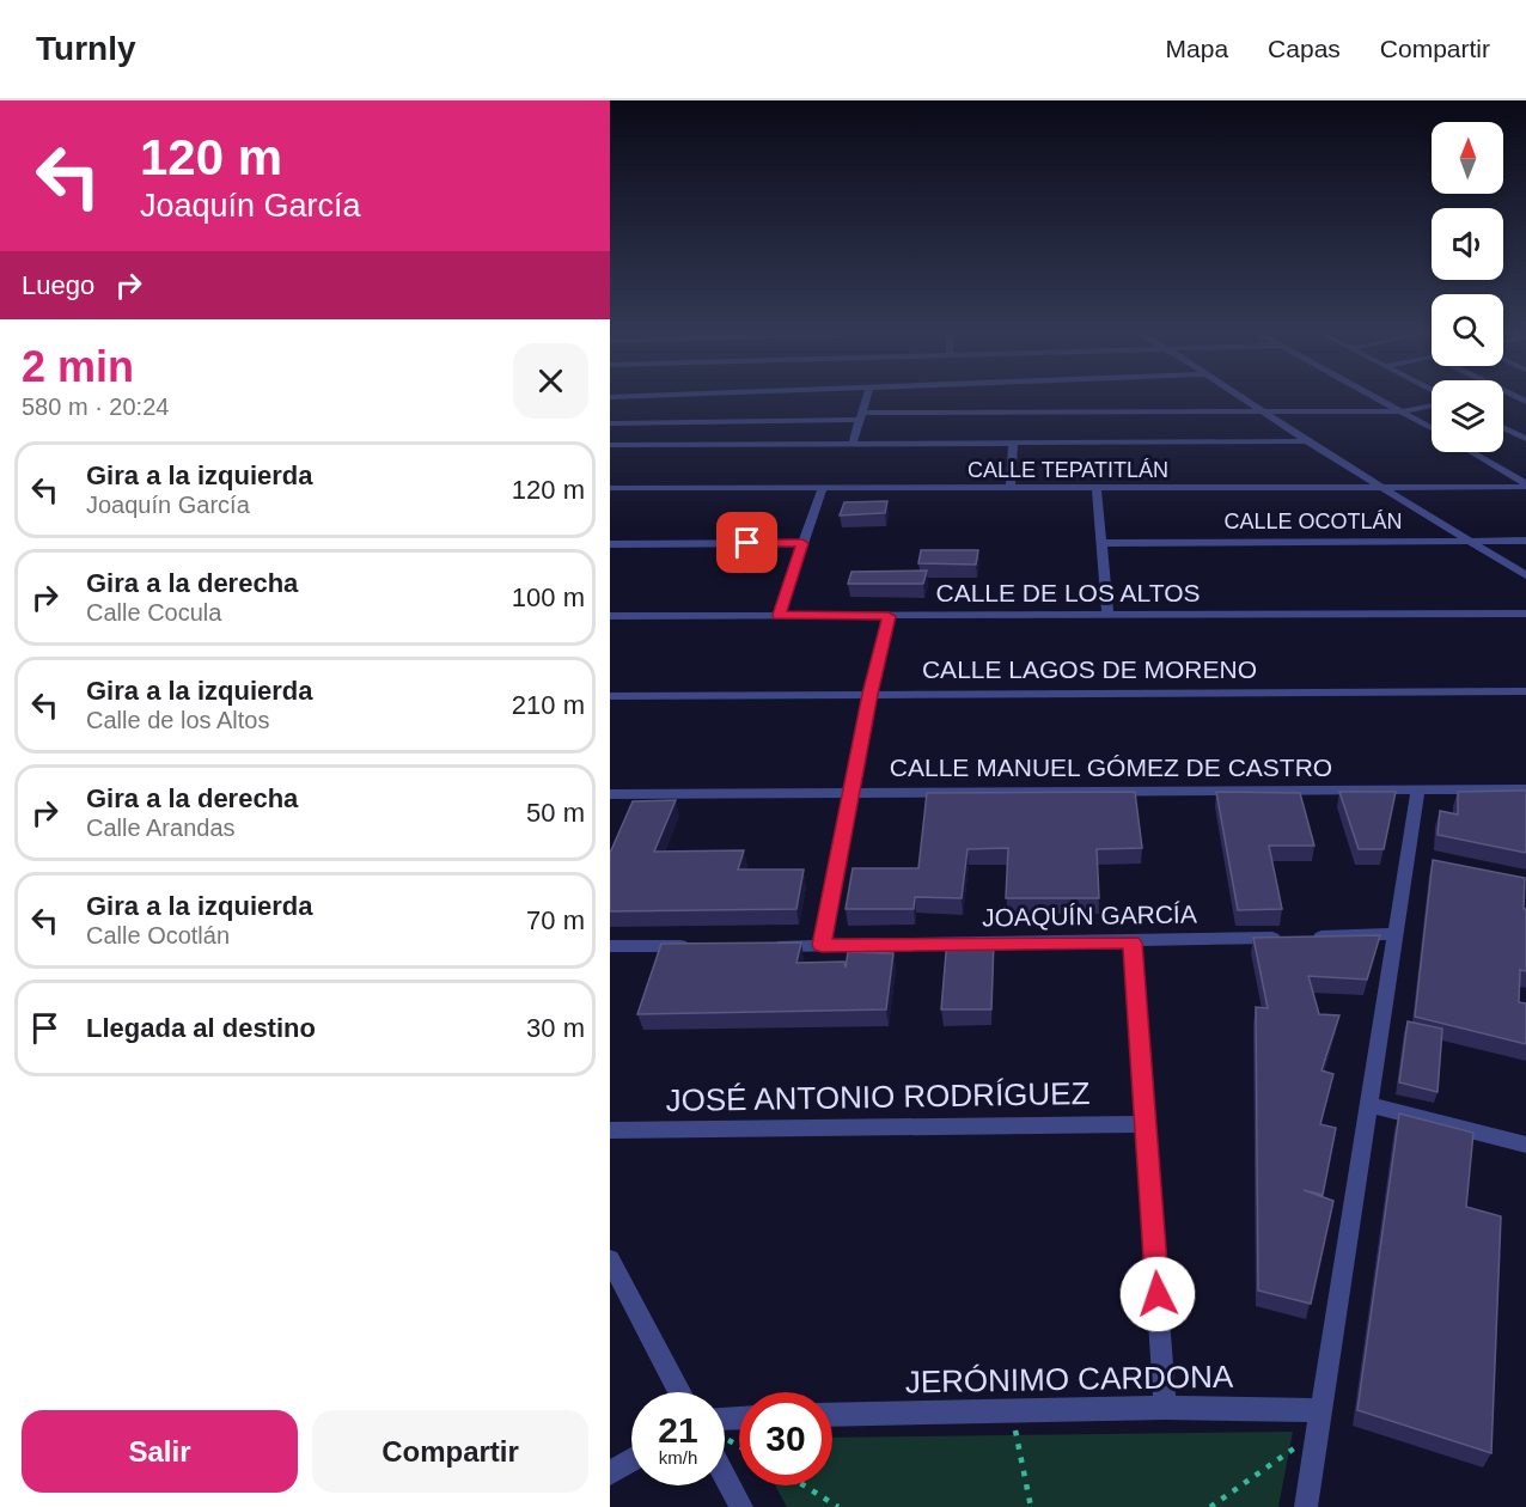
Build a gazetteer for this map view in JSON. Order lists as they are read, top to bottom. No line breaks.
{"streets":{"street":["CALLE TEPATITLÁN","CALLE OCOTLÁN","CALLE DE LOS ALTOS","CALLE LAGOS DE MORENO","CALLE MANUEL GÓMEZ DE CASTRO","JOAQUÍN GARCÍA","JOSÉ ANTONIO RODRÍGUEZ","JERÓNIMO CARDONA"]},"north":"top","page":{"header":"Turnly","nav":["Mapa","Capas","Compartir"],"turn":["120 m","Joaquín García"],"then":"Luego","heading":["2 min","580 m · 20:24"],"list":[{"name":"Gira a la izquierda","note":"Joaquín García","value":"120 m"},{"name":"Gira a la derecha","note":"Calle Cocula","value":"100 m"},{"name":"Gira a la izquierda","note":"Calle de los Altos","value":"210 m"},{"name":"Gira a la derecha","note":"Calle Arandas","value":"50 m"},{"name":"Gira a la izquierda","note":"Calle Ocotlán","value":"70 m"},{"name":"Llegada al destino","value":"30 m"}],"speed":"21 km/h","limit":"30","buttons":["Salir","Compartir"]}}
